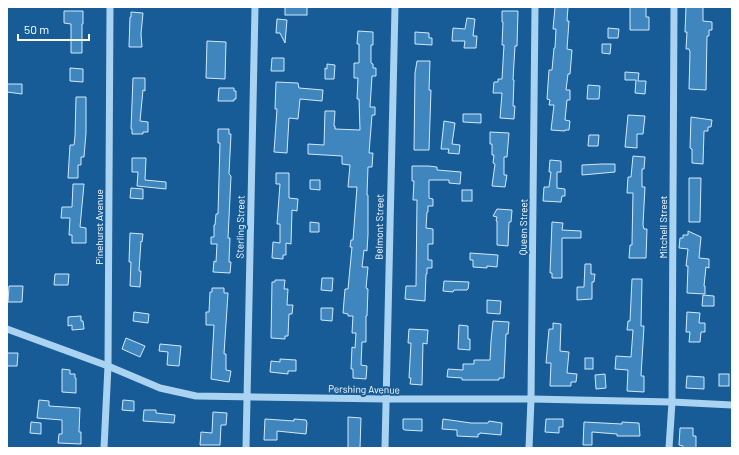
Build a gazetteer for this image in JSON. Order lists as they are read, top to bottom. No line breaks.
{"streets":{"street":["Pinehurst Avenue","Sterling Street","Belmont Street","Queen Street","Mitchell Street","Pershing Avenue"]},"crossings":[["Pinehurst Avenue","Pershing Avenue"],["Sterling Street","Pershing Avenue"],["Belmont Street","Pershing Avenue"],["Queen Street","Pershing Avenue"],["Mitchell Street","Pershing Avenue"]],"scale_bar":"50 m"}
